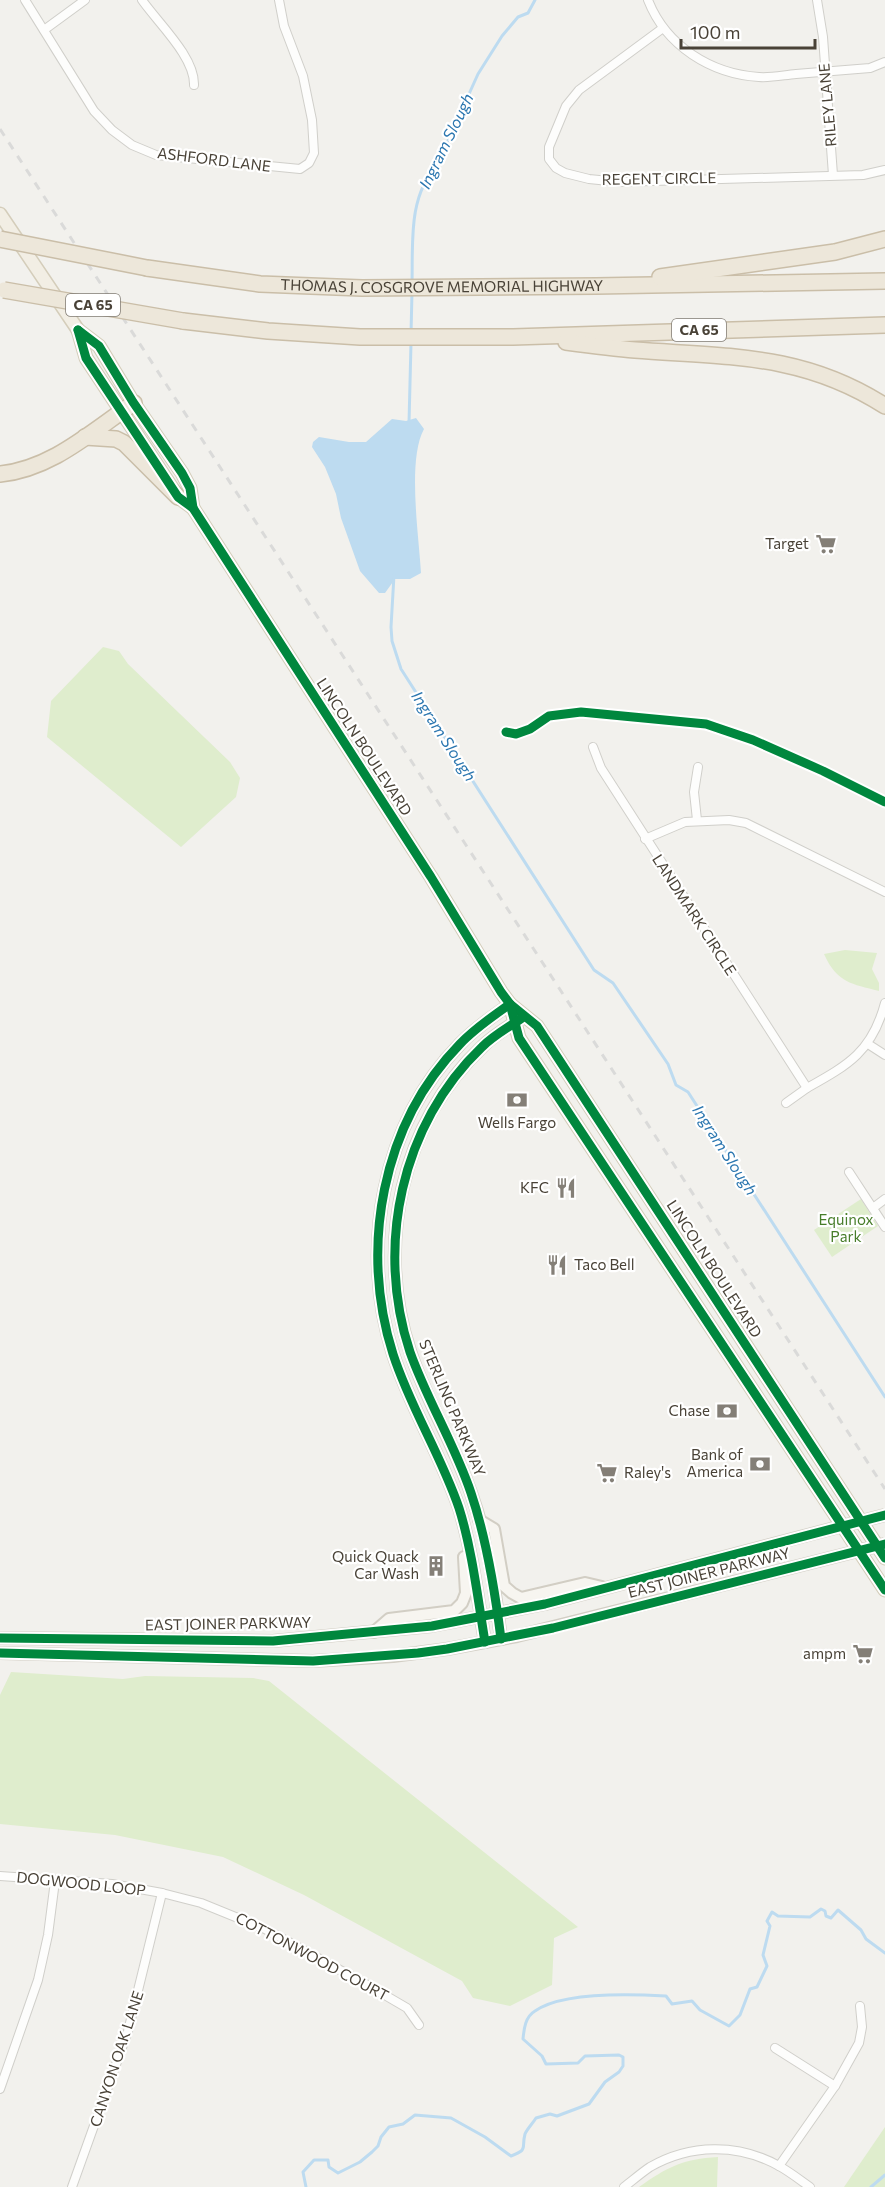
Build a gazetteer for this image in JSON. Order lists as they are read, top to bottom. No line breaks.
{"streets":{"highway":["THOMAS J. COSGROVE MEMORIAL HIGHWAY","CA 65"],"main road":["LINCOLN BOULEVARD","STERLING PARKWAY","EAST JOINER PARKWAY"],"street":["RILEY LANE","ASHFORD LANE","REGENT CIRCLE","LANDMARK CIRCLE","DOGWOOD LOOP","COTTONWOOD COURT","CANYON OAK LANE"]},"crossings":[["RILEY LANE","REGENT CIRCLE"],["LINCOLN BOULEVARD","STERLING PARKWAY"],["STERLING PARKWAY","EAST JOINER PARKWAY"],["DOGWOOD LOOP","COTTONWOOD COURT"],["DOGWOOD LOOP","CANYON OAK LANE"],["COTTONWOOD COURT","CANYON OAK LANE"]],"water":["Ingram Slough"],"parks":["Equinox Park"],"places":{"supermarket":["Target","Raley's","ampm"],"bank":["Wells Fargo","Chase","Bank of America"],"restaurant":["KFC","Taco Bell"],"building":["Quick Quack Car Wash"]},"scale_bar":"100 m"}
